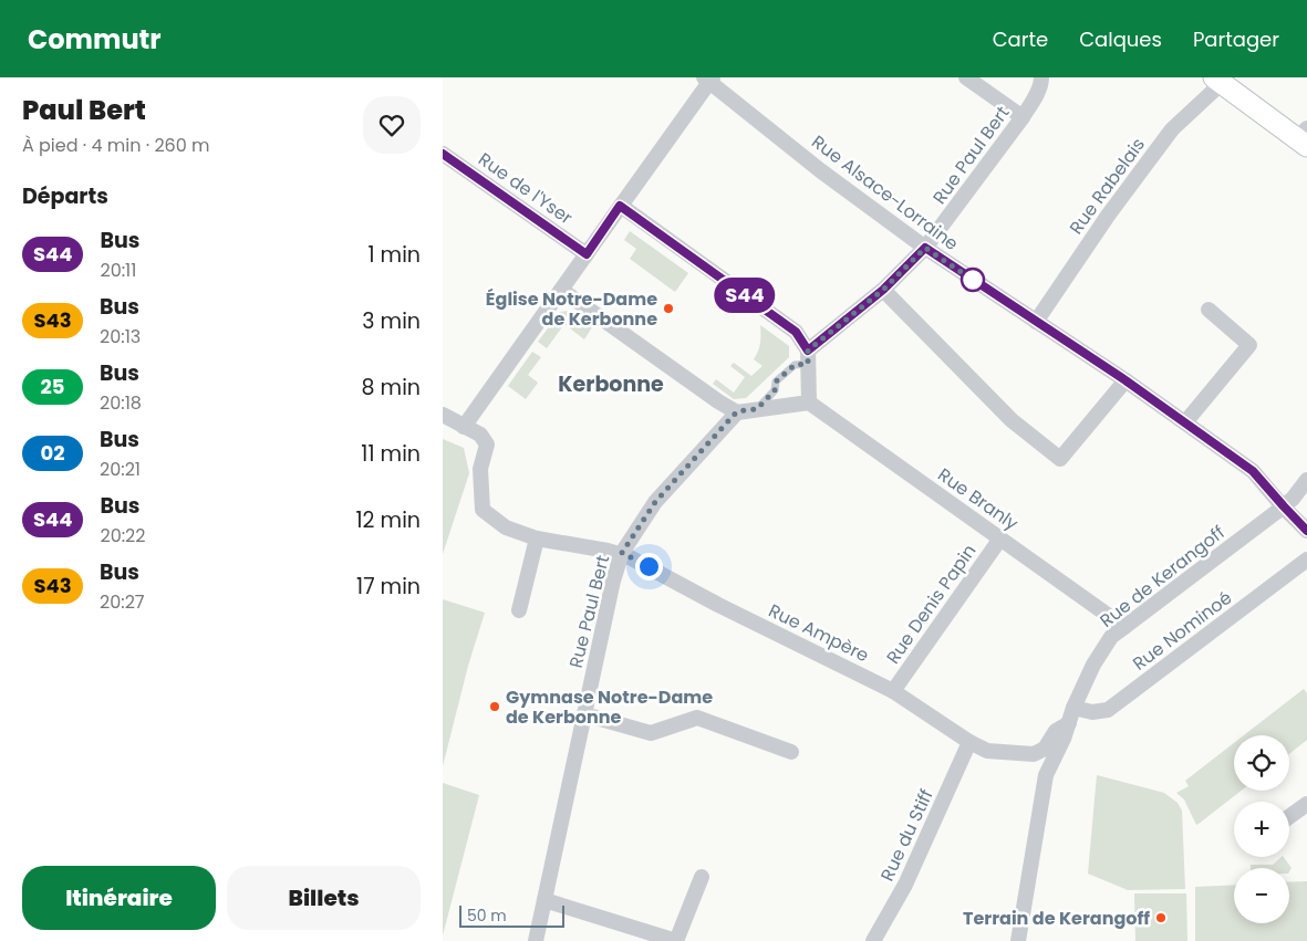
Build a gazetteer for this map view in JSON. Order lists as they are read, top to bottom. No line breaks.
{"streets":{"street":["Rue Paul Bert","Rue Rabelais","Rue de l'Yser","Rue Alsace-Lorraine","Rue Branly","Rue de Kerangoff","Rue Denis Papin","Rue Nominoé","Rue Ampère","Rue du Stiff"]},"crossings":[["Rue Paul Bert","Rue Alsace-Lorraine"],["Rue Paul Bert","Rue Ampère"],["Rue Rabelais","Rue Alsace-Lorraine"],["Rue Alsace-Lorraine","Rue de Kerangoff"],["Rue Branly","Rue de Kerangoff"],["Rue Branly","Rue Denis Papin"],["Rue de Kerangoff","Rue Nominoé"],["Rue de Kerangoff","Rue Ampère"],["Rue Denis Papin","Rue Ampère"],["Rue Ampère","Rue du Stiff"]],"districts":["Kerbonne"],"places":["Église Notre-Dame de Kerbonne","Gymnase Notre-Dame de Kerbonne","Terrain de Kerangoff"],"lines":["bus line S44"],"scale_bar":"50 m","page":{"header":"Commutr","nav":["Carte","Calques","Partager"],"heading":[["Paul Bert","À pied · 4 min · 260 m"],"Départs"],"on_map":"S44","list":[{"mark":"S44","name":"Bus","note":"20:11","value":"1 min"},{"mark":"S43","name":"Bus","note":"20:13","value":"3 min"},{"mark":"25","name":"Bus","note":"20:18","value":"8 min"},{"mark":"02","name":"Bus","note":"20:21","value":"11 min"},{"mark":"S44","name":"Bus","note":"20:22","value":"12 min"},{"mark":"S43","name":"Bus","note":"20:27","value":"17 min"}],"map_buttons":["+","−"],"buttons":["Itinéraire","Billets"],"scale":"50 m"}}
